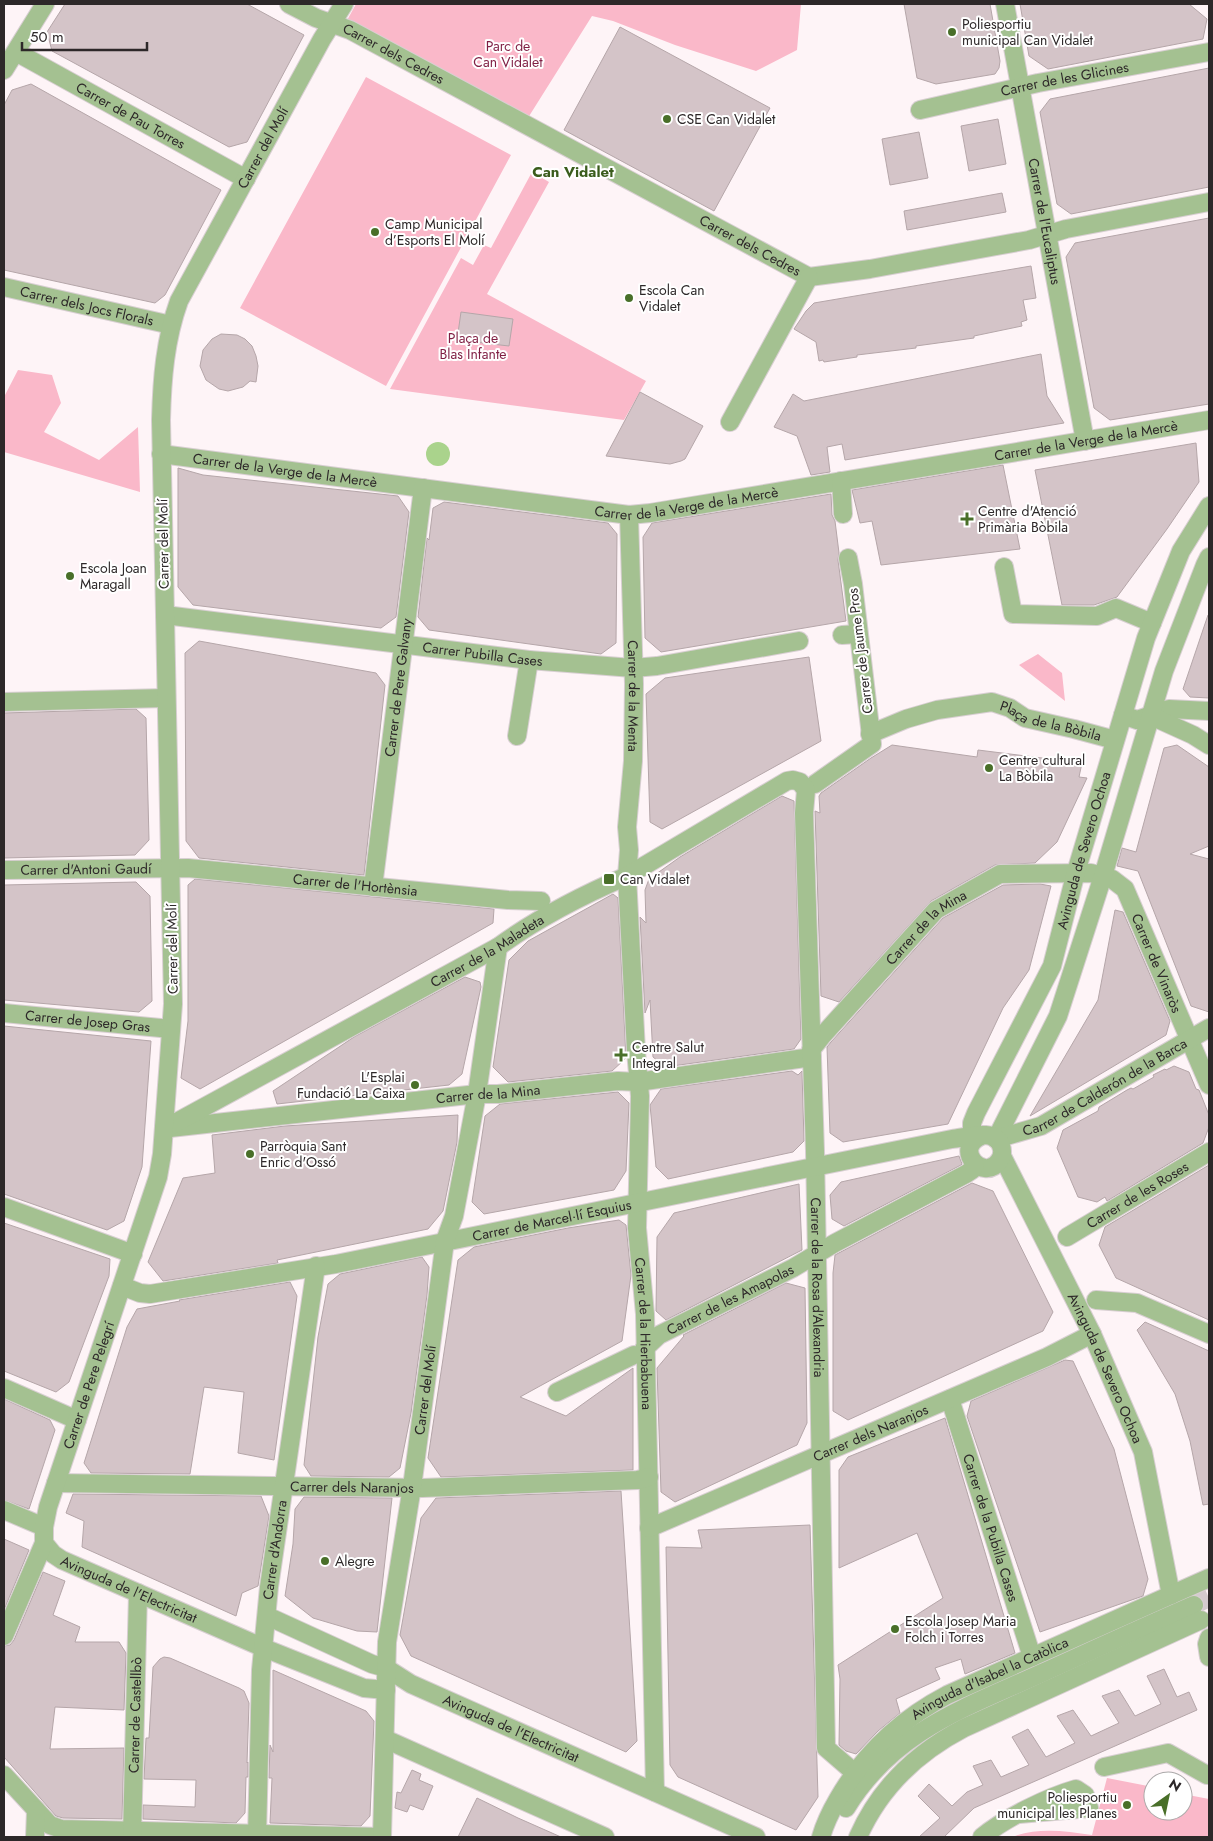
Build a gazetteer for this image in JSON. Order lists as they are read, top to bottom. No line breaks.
{"streets":{"street":["Carrer dels Cedres","Carrer de les Glicines","Carrer de Pau Torres","Carrer del Molí","Carrer de l'Eucaliptus","Carrer dels Jocs Florals","Carrer de la Verge de la Mercè","Carrer de Jaume Pros","Carrer Pubilla Cases","Carrer de Pere Galvany","Carrer de la Menta","Plaça de la Bòbila","Avinguda de Severo Ochoa","Carrer d'Antoni Gaudí","Carrer de l'Hortènsia","Carrer de la Mina","Carrer de la Maladeta","Carrer de Vinaròs","Carrer de Josep Gras","Carrer de Calderón de la Barca","Carrer de les Roses","Carrer de Marcel·lí Esquius","Carrer de la Rosa d'Alexandria","Carrer de les Amapolas","Carrer de la Hierbabuena","Carrer de Pere Pelegrí","Carrer dels Naranjos","Carrer de la Pubilla Cases","Carrer d'Andorra","Avinguda de l'Electricitat","Avinguda d'Isabel la Catòlica","Carrer de Castellbò"]},"crossings":[["Carrer dels Cedres","Carrer del Molí"],["Carrer dels Cedres","Carrer de l'Eucaliptus"],["Carrer de les Glicines","Carrer de l'Eucaliptus"],["Carrer de Pau Torres","Carrer del Molí"],["Carrer del Molí","Carrer dels Jocs Florals"],["Carrer del Molí","Carrer de la Verge de la Mercè"],["Carrer del Molí","Carrer Pubilla Cases"],["Carrer del Molí","Carrer d'Antoni Gaudí"],["Carrer del Molí","Carrer de l'Hortènsia"],["Carrer del Molí","Carrer de la Mina"],["Carrer del Molí","Carrer de la Maladeta"],["Carrer del Molí","Carrer de Josep Gras"],["Carrer del Molí","Carrer de Marcel·lí Esquius"],["Carrer del Molí","Carrer de Pere Pelegrí"],["Carrer del Molí","Carrer dels Naranjos"],["Carrer del Molí","Avinguda de l'Electricitat"],["Carrer de l'Eucaliptus","Carrer de la Verge de la Mercè"],["Carrer de la Verge de la Mercè","Carrer de Pere Galvany"],["Carrer de la Verge de la Mercè","Carrer de la Menta"],["Carrer de Jaume Pros","Plaça de la Bòbila"],["Carrer Pubilla Cases","Carrer de Pere Galvany"],["Carrer Pubilla Cases","Carrer de la Menta"],["Carrer de Pere Galvany","Carrer de l'Hortènsia"],["Carrer de la Menta","Carrer de la Maladeta"],["Carrer de la Menta","Carrer de la Hierbabuena"],["Plaça de la Bòbila","Avinguda de Severo Ochoa"],["Avinguda de Severo Ochoa","Carrer de la Mina"],["Avinguda de Severo Ochoa","Carrer de Vinaròs"],["Avinguda de Severo Ochoa","Carrer de Calderón de la Barca"],["Avinguda de Severo Ochoa","Carrer de Marcel·lí Esquius"],["Avinguda de Severo Ochoa","Carrer de les Amapolas"],["Avinguda de Severo Ochoa","Carrer dels Naranjos"],["Avinguda de Severo Ochoa","Avinguda d'Isabel la Catòlica"],["Carrer d'Antoni Gaudí","Carrer de l'Hortènsia"],["Carrer de la Mina","Carrer de la Maladeta"],["Carrer de la Mina","Carrer de Vinaròs"],["Carrer de la Mina","Carrer de la Rosa d'Alexandria"],["Carrer de la Mina","Carrer de la Hierbabuena"],["Carrer de la Mina","Carrer de Pere Pelegrí"],["Carrer de la Maladeta","Carrer de la Rosa d'Alexandria"],["Carrer de la Maladeta","Carrer de la Hierbabuena"],["Carrer de la Maladeta","Carrer de Pere Pelegrí"],["Carrer de Vinaròs","Carrer de Calderón de la Barca"],["Carrer de Calderón de la Barca","Carrer de Marcel·lí Esquius"],["Carrer de Calderón de la Barca","Carrer de les Amapolas"],["Carrer de Marcel·lí Esquius","Carrer de la Rosa d'Alexandria"],["Carrer de Marcel·lí Esquius","Carrer de les Amapolas"],["Carrer de Marcel·lí Esquius","Carrer de la Hierbabuena"],["Carrer de Marcel·lí Esquius","Carrer de Pere Pelegrí"],["Carrer de Marcel·lí Esquius","Carrer d'Andorra"],["Carrer de la Rosa d'Alexandria","Carrer de les Amapolas"],["Carrer de la Rosa d'Alexandria","Carrer dels Naranjos"],["Carrer de la Rosa d'Alexandria","Avinguda d'Isabel la Catòlica"],["Carrer de les Amapolas","Carrer de la Hierbabuena"],["Carrer de la Hierbabuena","Carrer dels Naranjos"],["Carrer de la Hierbabuena","Avinguda de l'Electricitat"],["Carrer de Pere Pelegrí","Carrer dels Naranjos"],["Carrer de Pere Pelegrí","Avinguda de l'Electricitat"],["Carrer dels Naranjos","Carrer de la Pubilla Cases"],["Carrer dels Naranjos","Carrer d'Andorra"],["Carrer de la Pubilla Cases","Avinguda d'Isabel la Catòlica"],["Carrer d'Andorra","Avinguda de l'Electricitat"],["Avinguda de l'Electricitat","Carrer de Castellbò"]],"districts":["Can Vidalet"],"parks":["Parc de Can Vidalet","Plaça de Blas Infante"],"places":{"other":["Poliesportiu municipal Can Vidalet","CSE Can Vidalet","Camp Municipal d’Esports El Molí","Escola Can Vidalet","Escola Joan Maragall","Centre cultural La Bòbila","L'Esplai Fundació La Caixa","Parròquia Sant Enric d'Ossó","Alegre","Escola Josep Maria Folch i Torres","Poliesportiu municipal les Planes"],"health":["Centre d'Atenció Primària Bòbila","Centre Salut Integral"],"transit":["Can Vidalet"]},"scale_bar":"50 m","north":"top right"}
